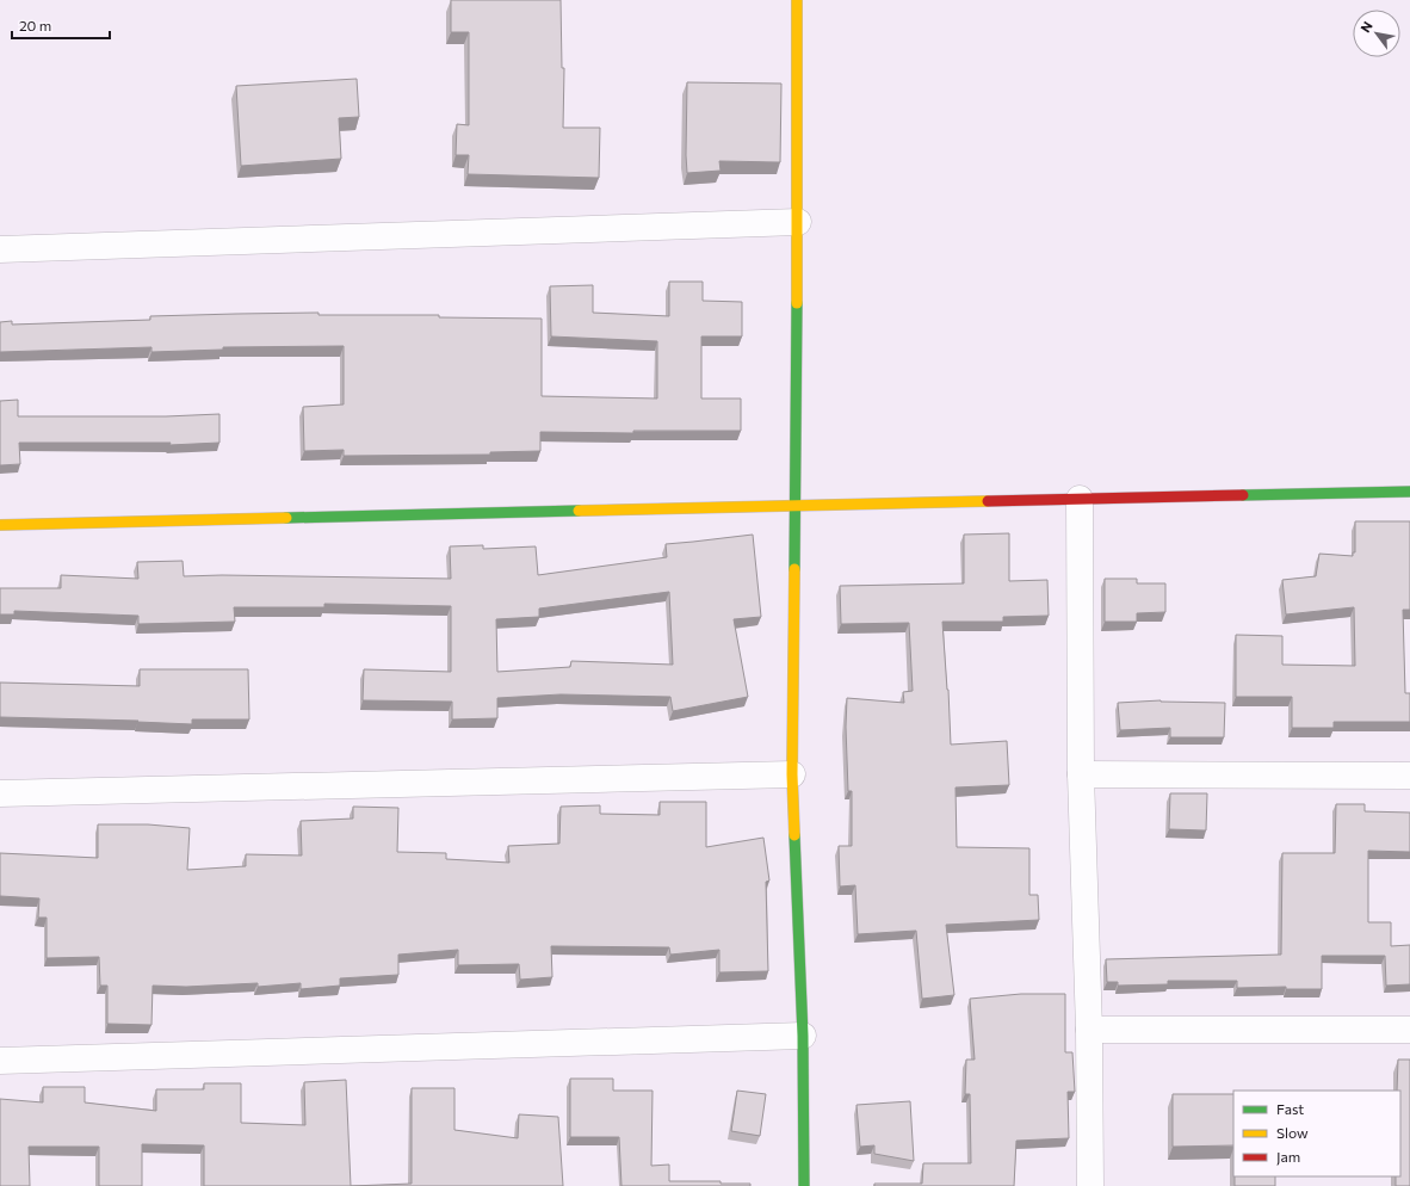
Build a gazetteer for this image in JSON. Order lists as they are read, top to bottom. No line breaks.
{"legend":["Fast","Slow","Jam"],"scale_bar":"20 m","north":"top left"}
